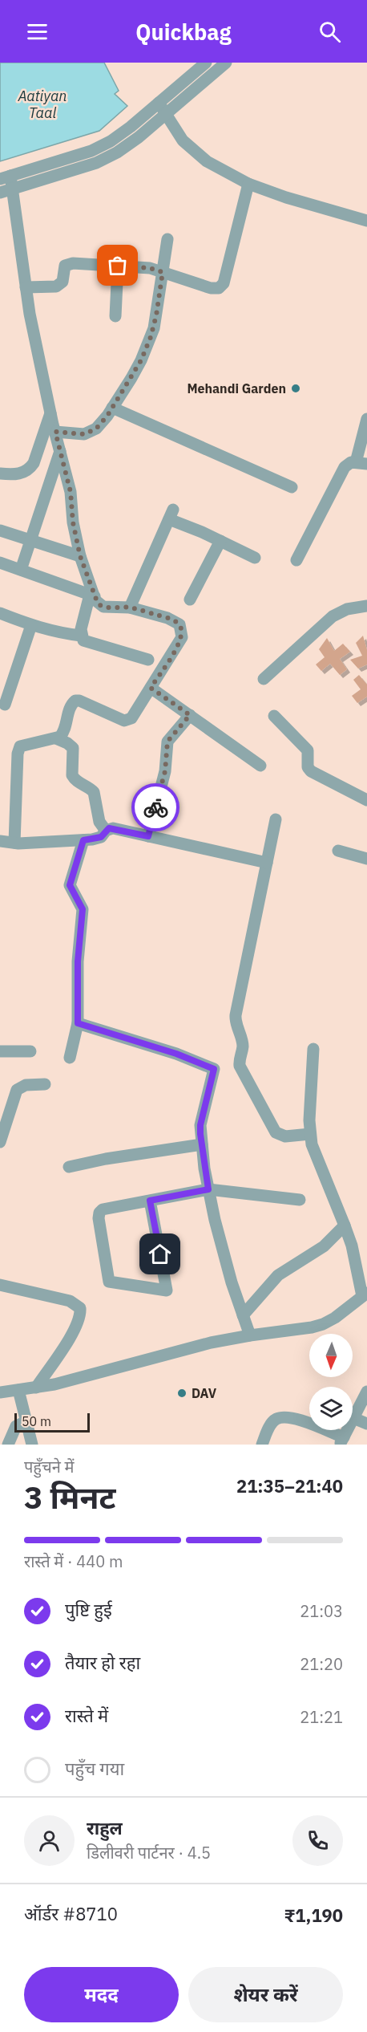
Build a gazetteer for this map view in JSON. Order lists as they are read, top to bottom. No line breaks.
{"water":["Aatiyan Taal"],"places":["Mehandi Garden","DAV"],"scale_bar":"50 m","north":"bottom","page":{"header":"Quickbag","scale":"50 m","heading":["3 मिनट","पहुँचने में","21:35–21:40"],"panel":["राहुल","डिलीवरी पार्टनर · 4.5","ऑर्डर #8710","₹1,190"],"bar":"रास्ते में · 440 m","list":[["पुष्टि हुई","21:03"],["तैयार हो रहा","21:20"],["रास्ते में","21:21"],"पहुँच गया"],"buttons":["मदद","शेयर करें"]}}
